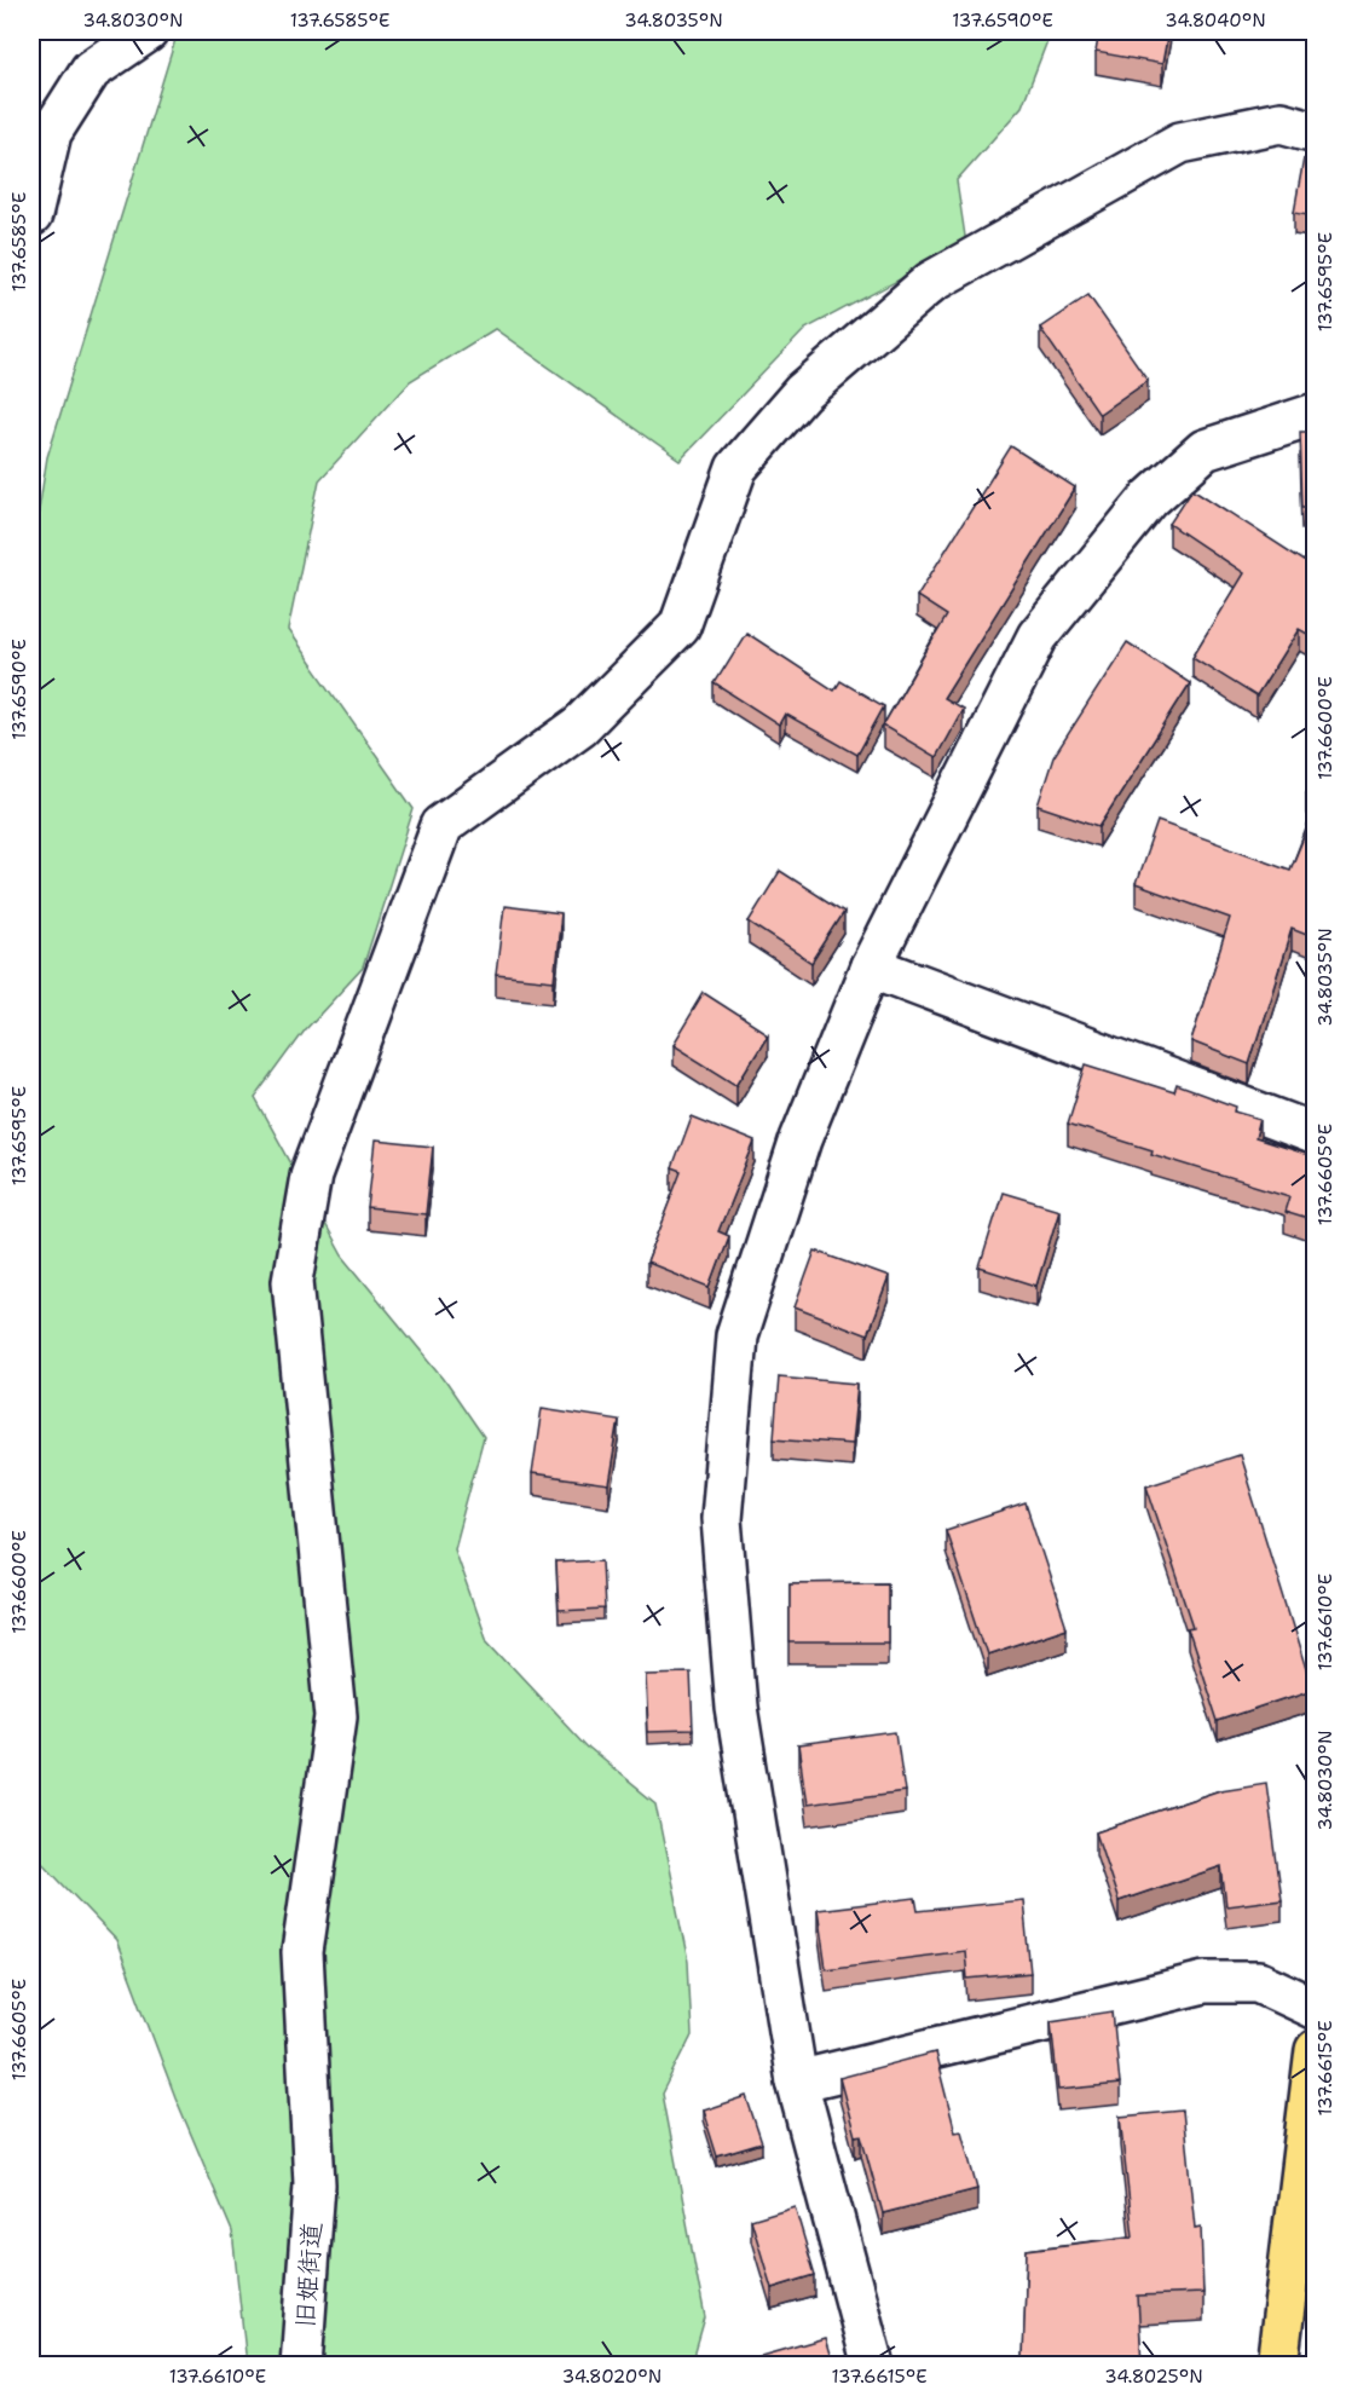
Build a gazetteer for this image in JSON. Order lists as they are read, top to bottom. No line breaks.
{"streets":{"street":["旧姫街道"]},"coordinates":["34.8030°N","137.6585°E","34.8035°N","137.6590°E","34.8040°N","137.6595°E","137.6600°E","137.6605°E","137.6610°E","137.6615°E","34.8020°N","34.8025°N"]}
